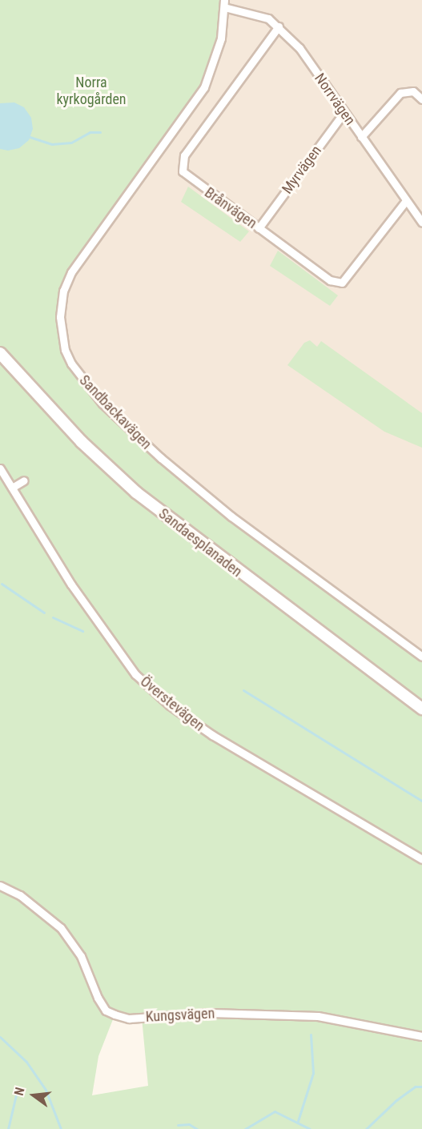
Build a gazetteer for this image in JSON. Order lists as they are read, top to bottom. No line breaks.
{"streets":{"main road":["Sandaesplanaden"],"street":["Norrvägen","Myrvägen","Brånvägen","Sandbackavägen","Överstevägen","Kungsvägen"]},"crossings":[["Norrvägen","Myrvägen"],["Norrvägen","Brånvägen"],["Norrvägen","Sandbackavägen"],["Myrvägen","Brånvägen"]],"parks":["Norra kyrkogården"],"north":"left"}
